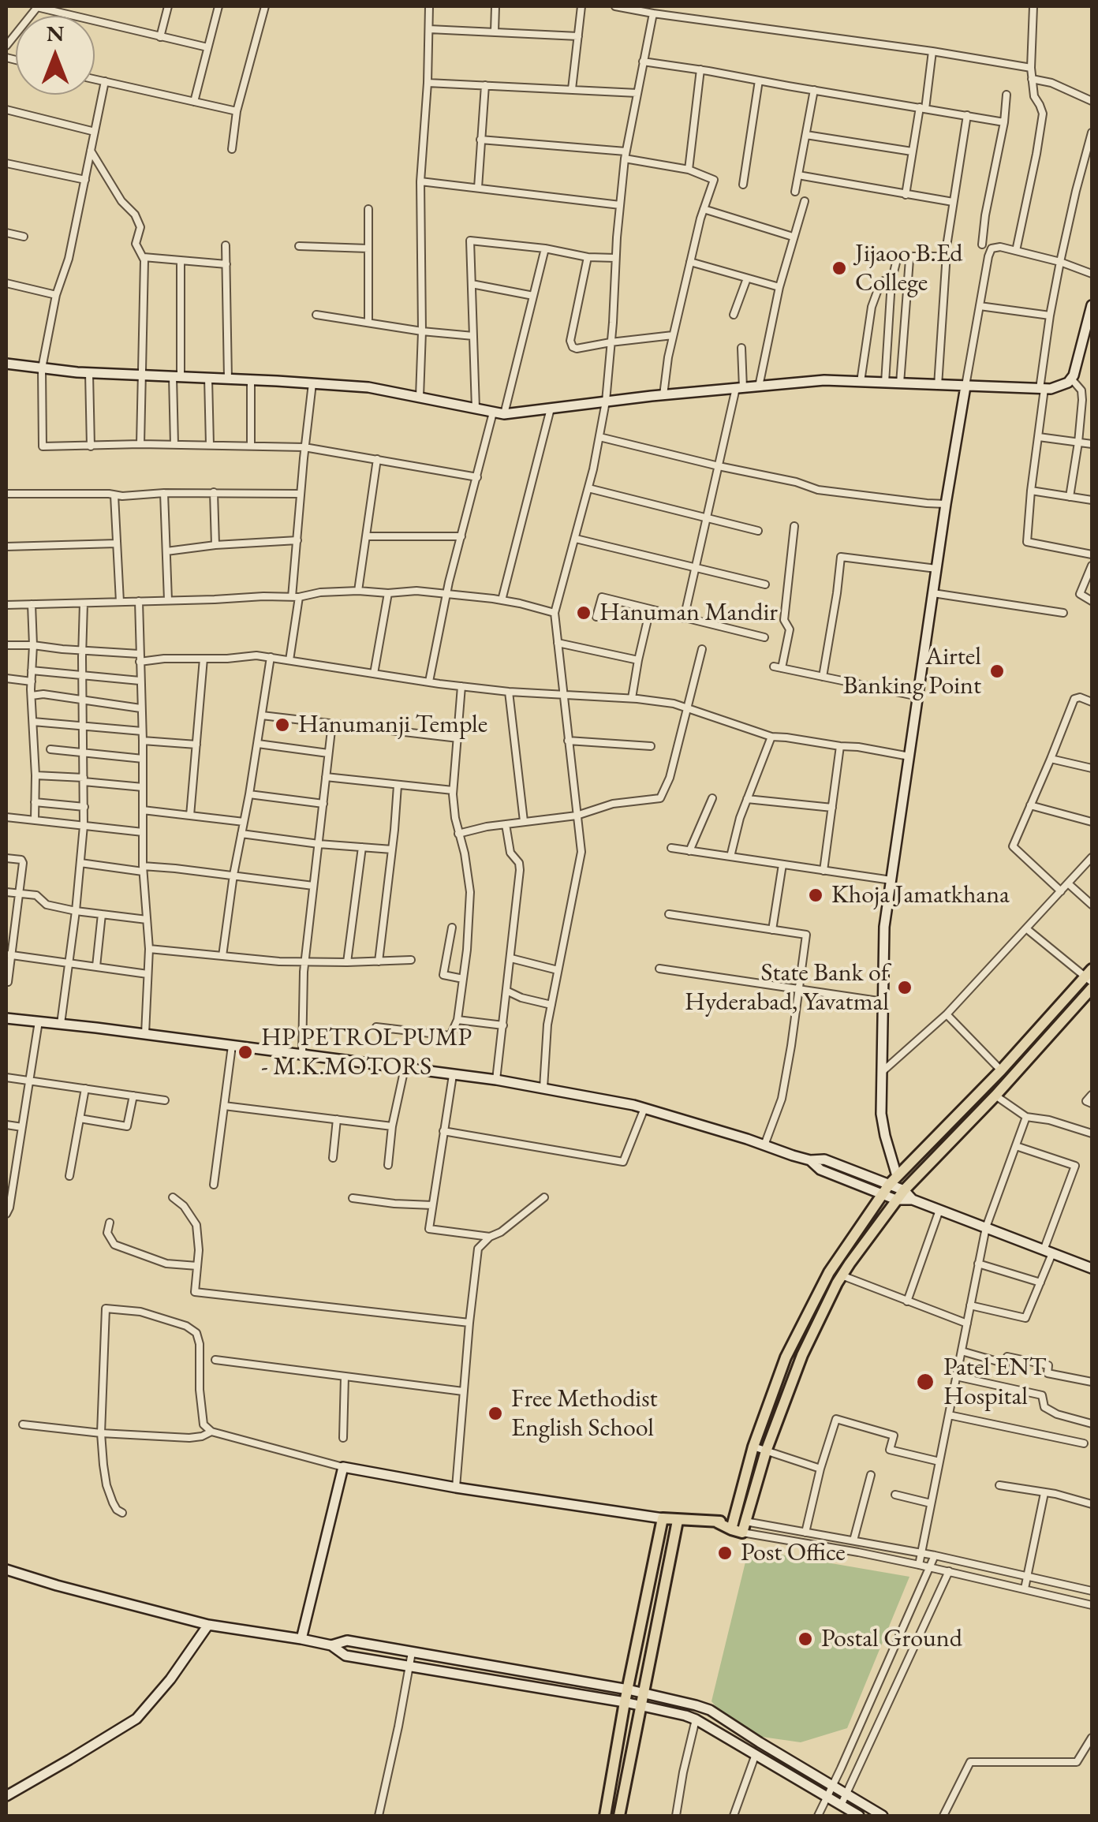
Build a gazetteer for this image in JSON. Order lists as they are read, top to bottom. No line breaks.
{"places":["Jijaoo B.Ed College","Hanuman Mandir","Airtel Banking Point","Hanumanji Temple","Khoja Jamatkhana","State Bank of Hyderabad, Yavatmal","HP PETROL PUMP - M.K.MOTORS","Patel ENT Hospital","Free Methodist English School","Post Office","Postal Ground"],"north":"top"}
